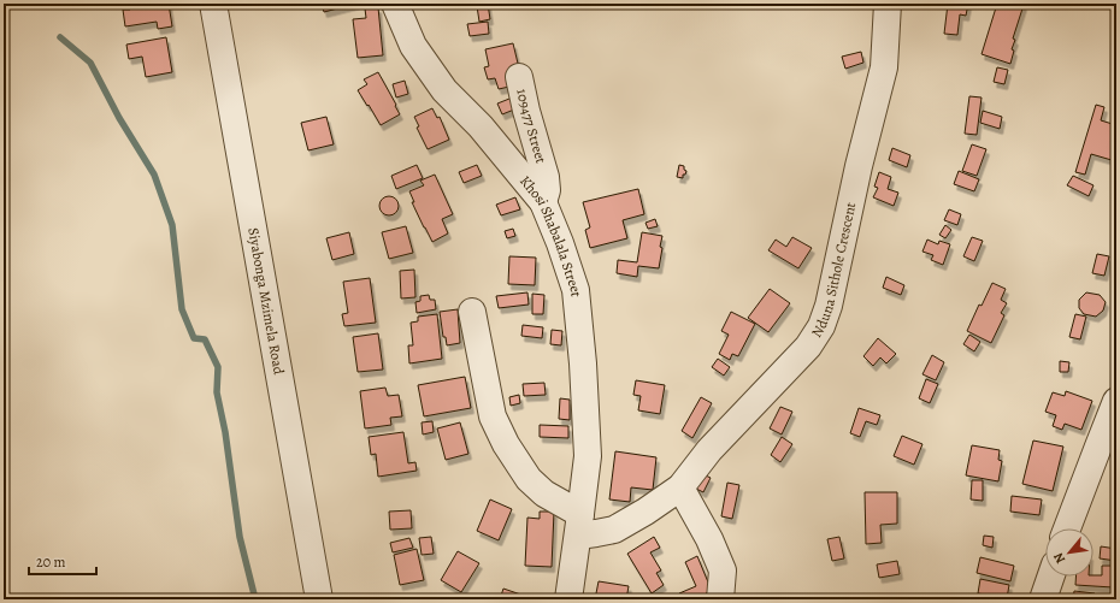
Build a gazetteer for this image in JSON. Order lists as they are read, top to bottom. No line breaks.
{"streets":{"street":["109477 Street","Khosi Shabalala Street","Nduna Sithole Crescent","Siyabonga Mzimela Road"]},"crossings":[["109477 Street","Khosi Shabalala Street"],["Khosi Shabalala Street","Nduna Sithole Crescent"]],"scale_bar":"20 m","north":"bottom left"}
